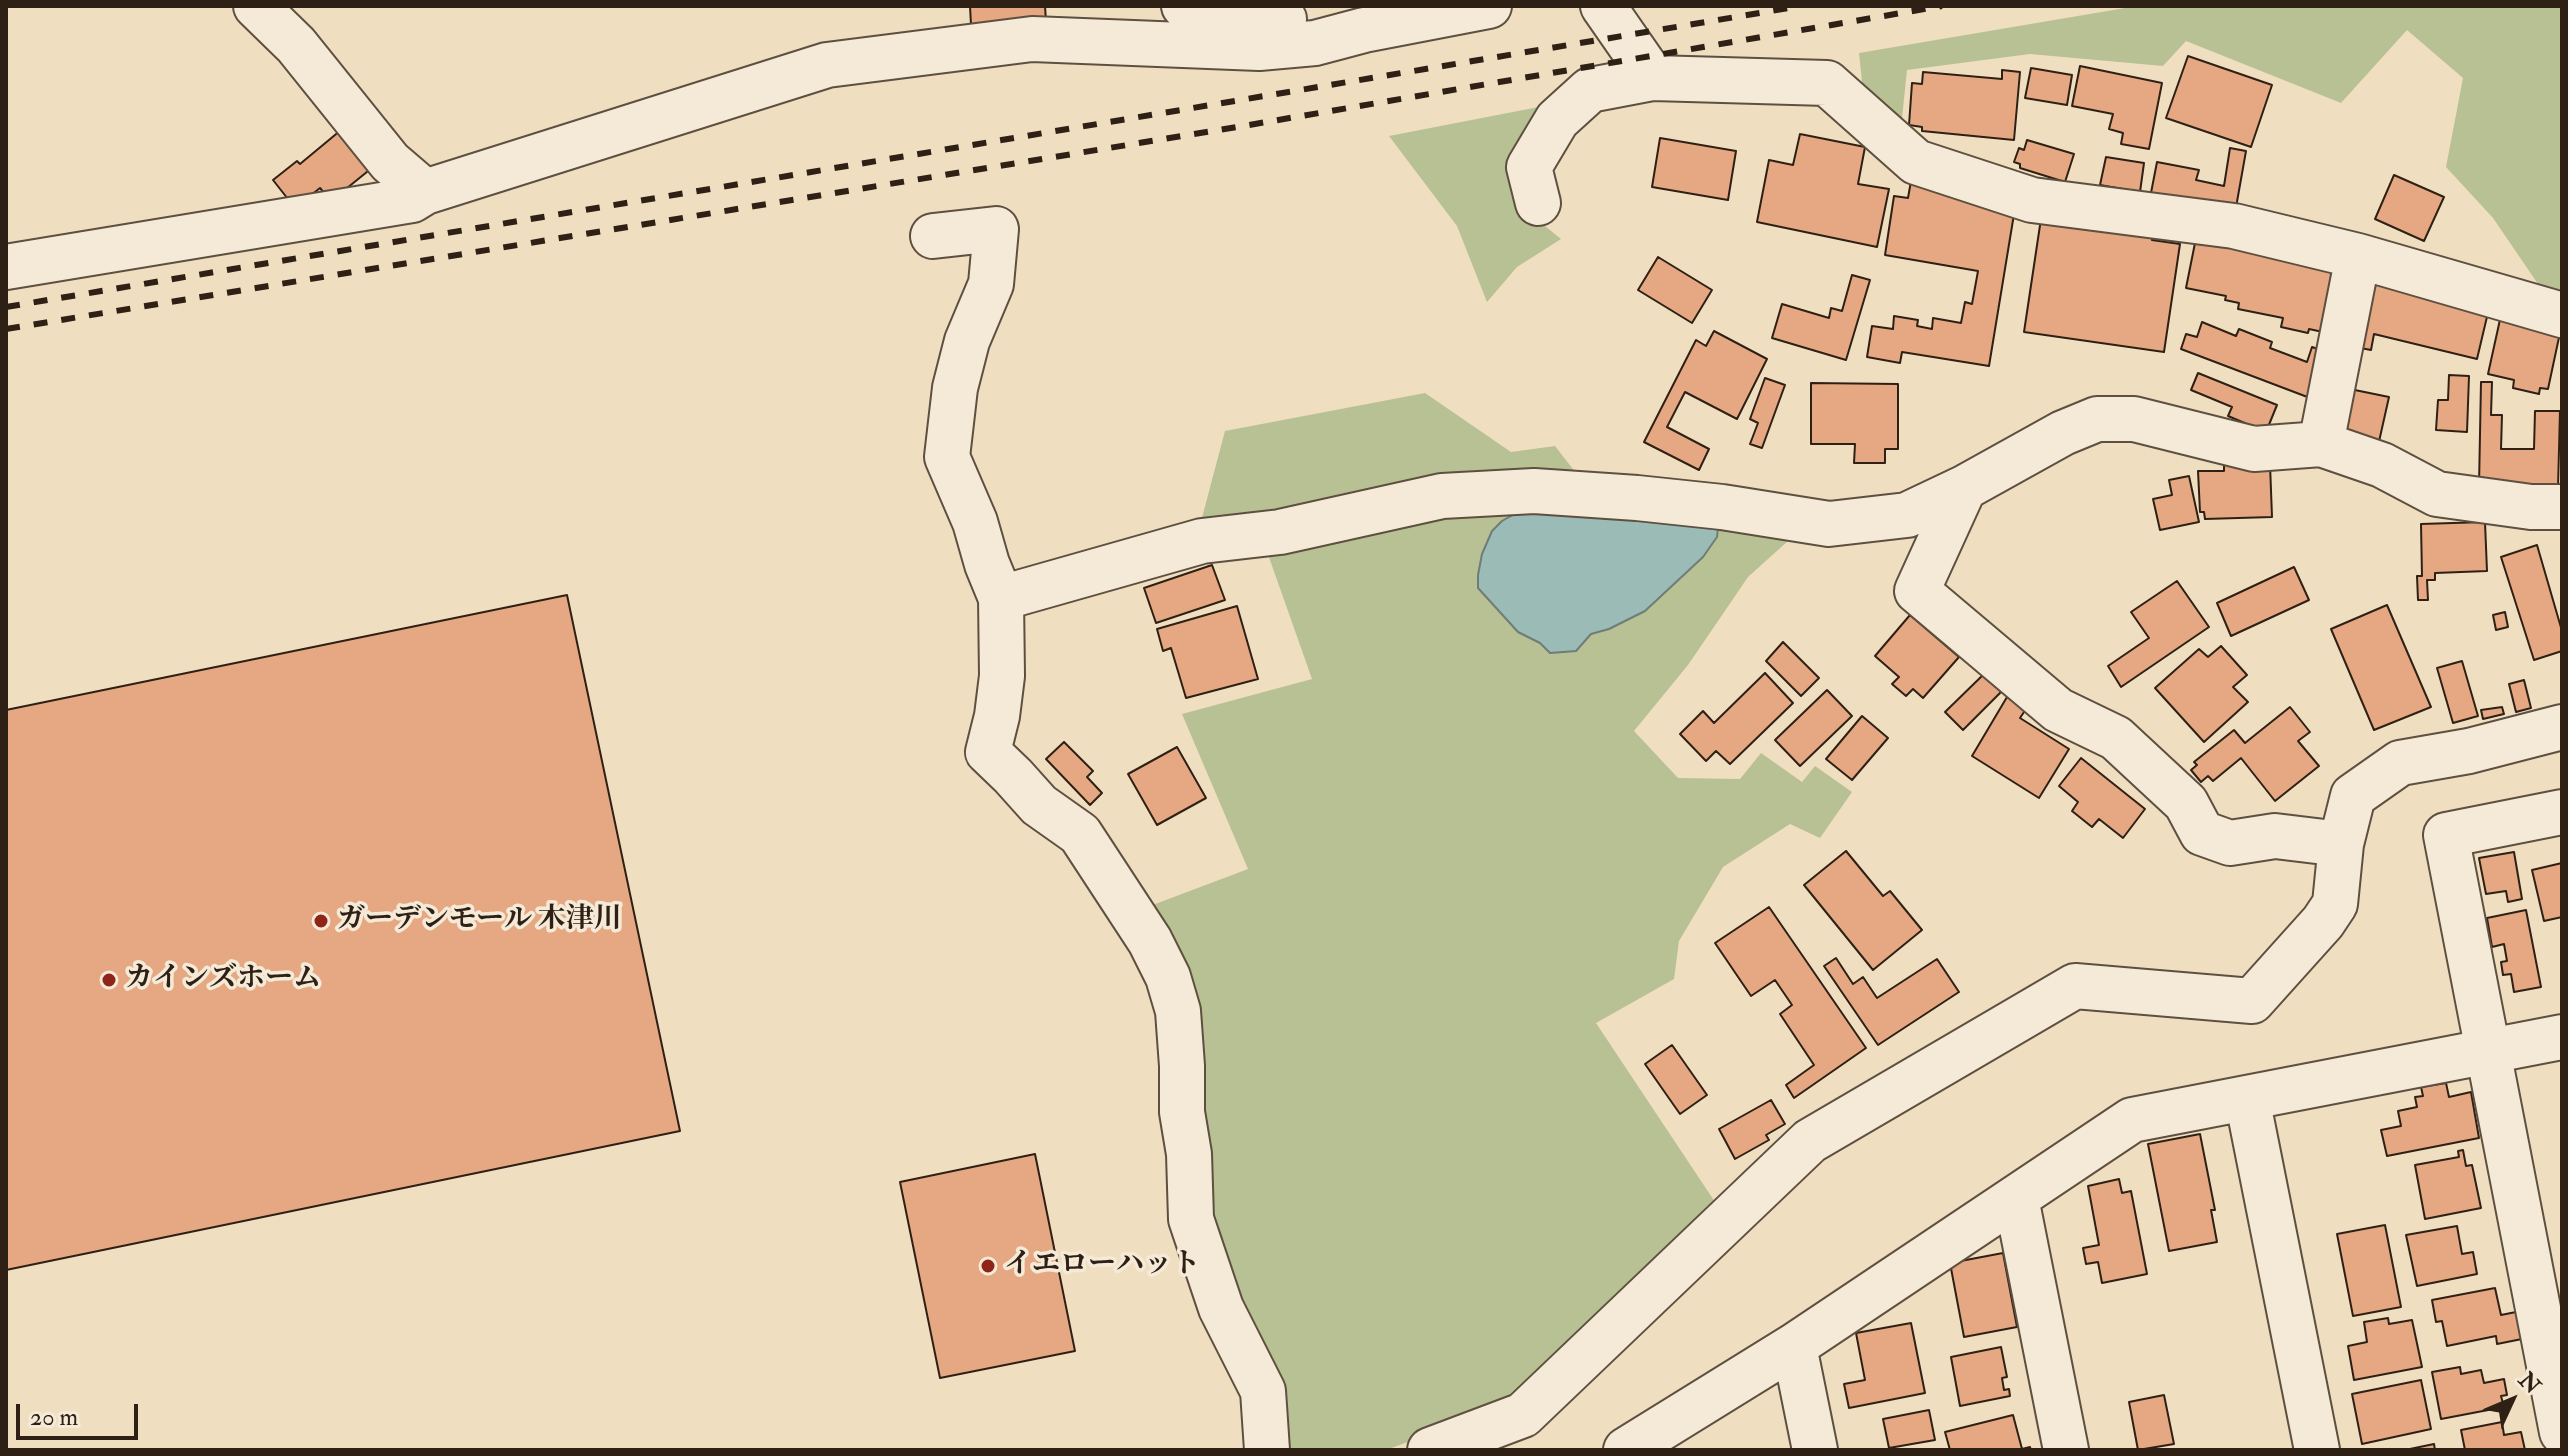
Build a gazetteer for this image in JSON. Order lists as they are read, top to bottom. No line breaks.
{"places":["ガーデンモール 木津川","カインズホーム","イエローハット"],"scale_bar":"20 m","north":"top right"}
